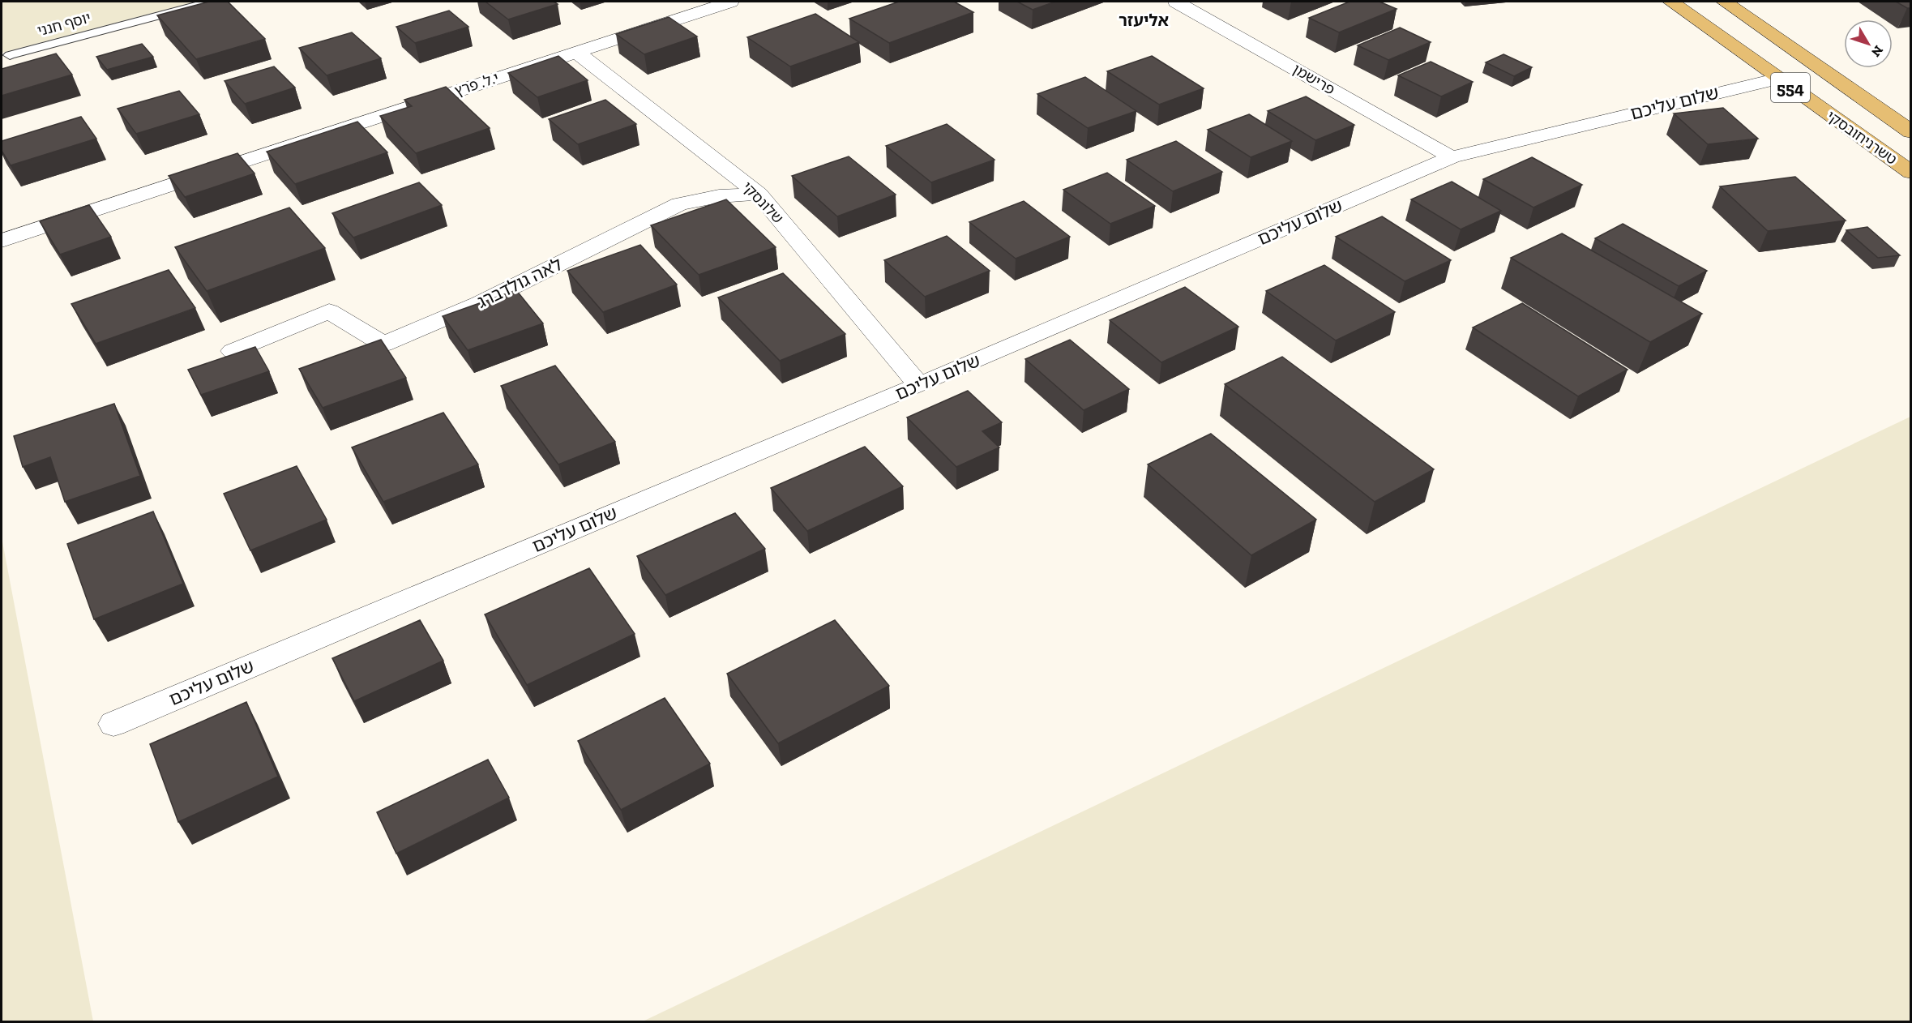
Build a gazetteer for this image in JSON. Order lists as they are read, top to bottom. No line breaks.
{"streets":{"main road":["554","טשרניחובסקי"],"street":["פרישמן","י.ל. פרץ","שלום עליכם","שלונסקי","לאה גולדברג"],"lane":["יוסף חנני"]},"crossings":[["פרישמן","שלום עליכם"],["י.ל. פרץ","שלונסקי"],["שלום עליכם","טשרניחובסקי"],["שלום עליכם","שלונסקי"],["שלונסקי","לאה גולדברג"]],"districts":["אליעזר"],"north":"bottom right"}
